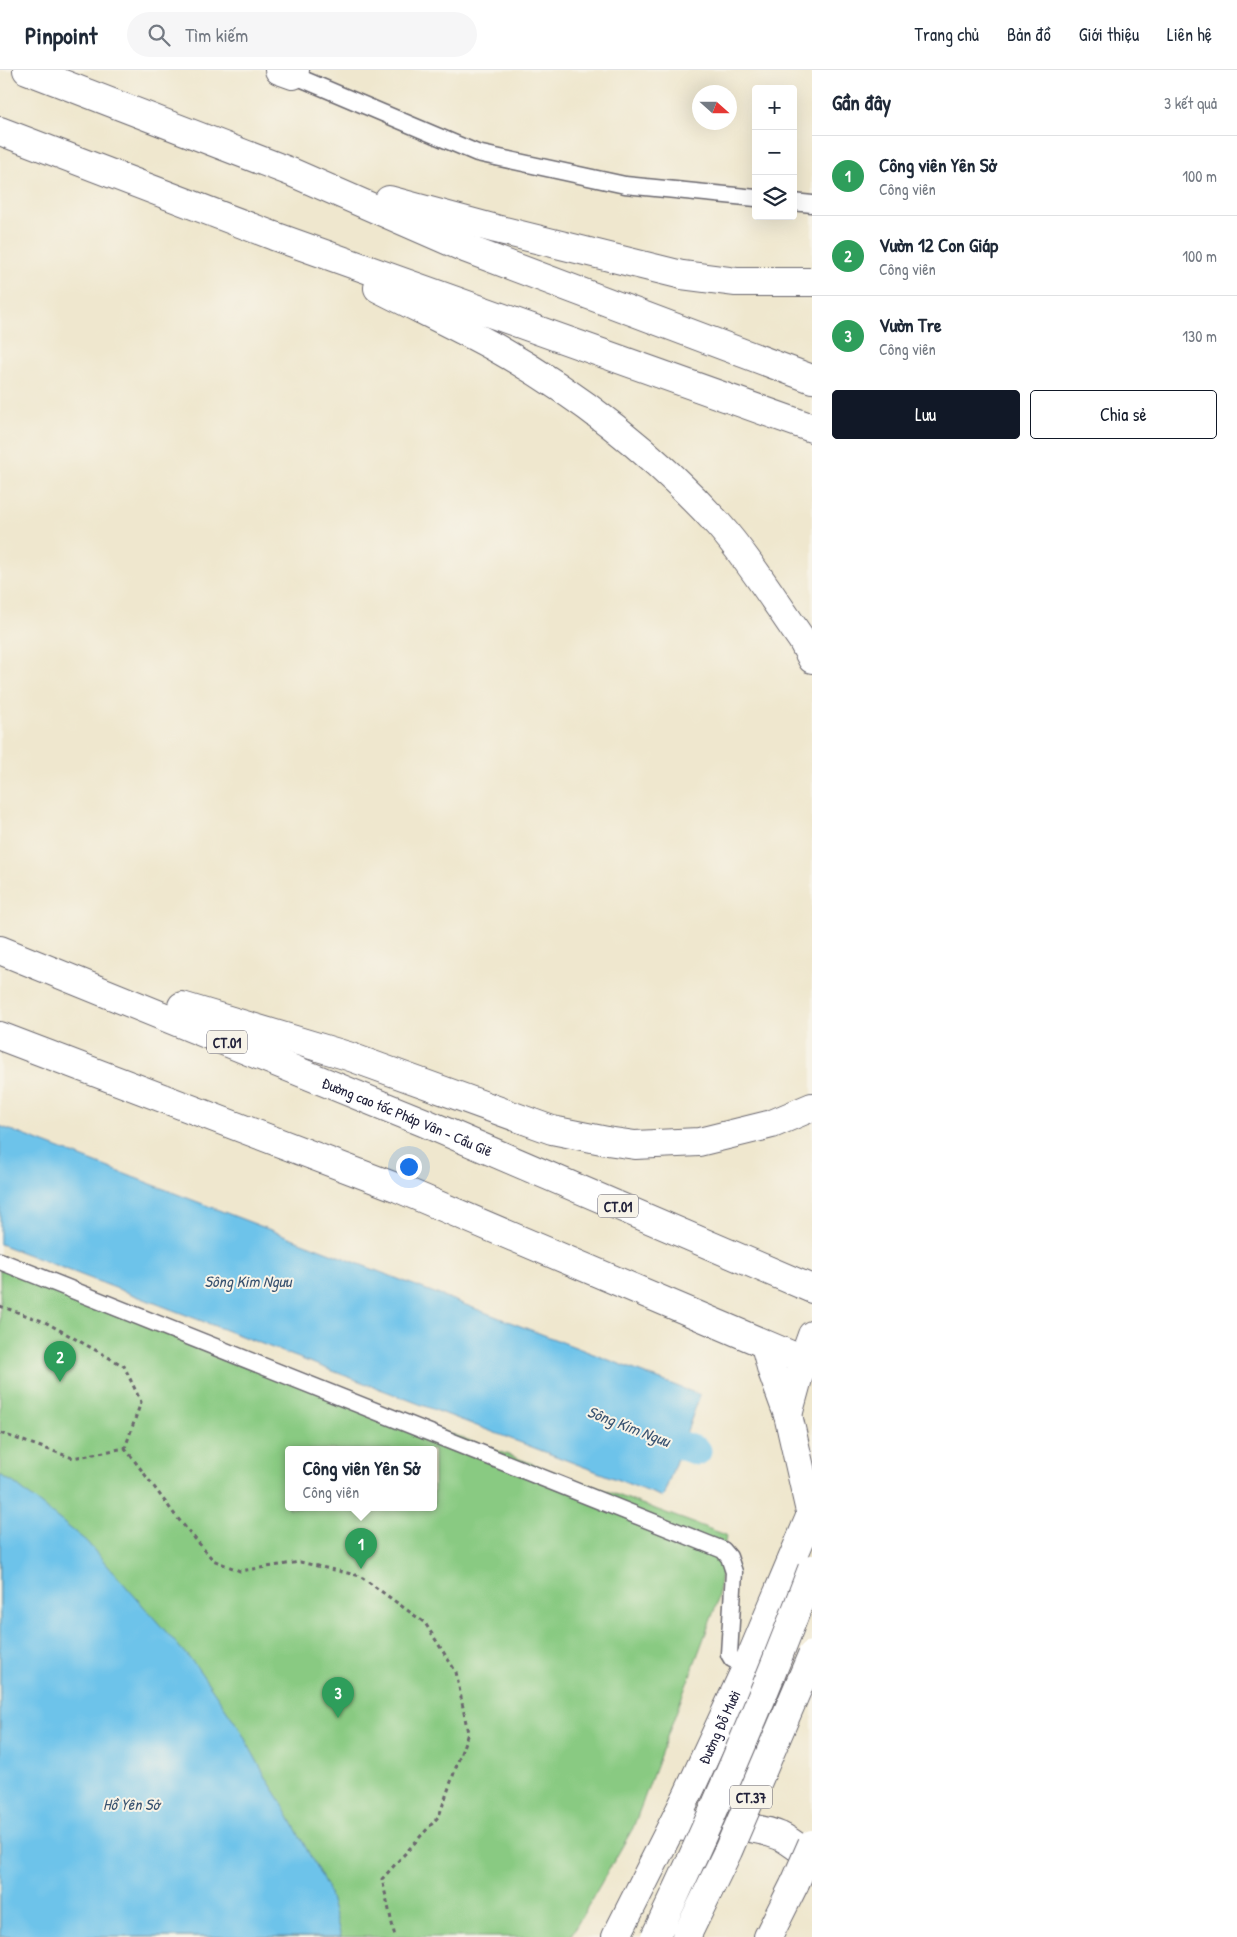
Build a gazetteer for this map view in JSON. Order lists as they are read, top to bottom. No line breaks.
{"streets":{"main road":["CT.01","Đường cao tốc Pháp Vân - Cầu Giẽ","Đường Đỗ Mười","CT.37"]},"water":["Sông Kim Ngưu","Hồ Yên Sở"],"north":"right","page":{"header":"Pinpoint","search":"Tìm kiếm","nav":["Trang chủ","Bản đồ","Giới thiệu","Liên hệ"],"heading":["Gần đây","3 kết quả"],"map_buttons":["+","−"],"list":[{"mark":"1","name":"Công viên Yên Sở","note":"Công viên","value":"100 m"},{"mark":"2","name":"Vườn 12 Con Giáp","note":"Công viên","value":"100 m"},{"mark":"3","name":"Vườn Tre","note":"Công viên","value":"130 m"}],"buttons":["Lưu","Chia sẻ"],"pins":["2","1","3"],"popup":["Công viên Yên Sở","Công viên"]}}
